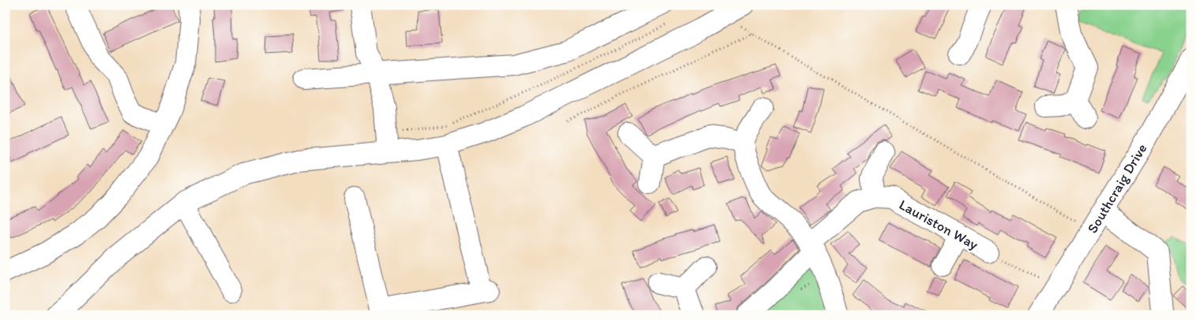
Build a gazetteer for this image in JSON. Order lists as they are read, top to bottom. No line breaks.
{"streets":{"street":["Southcraig Drive","Lauriston Way"]}}
